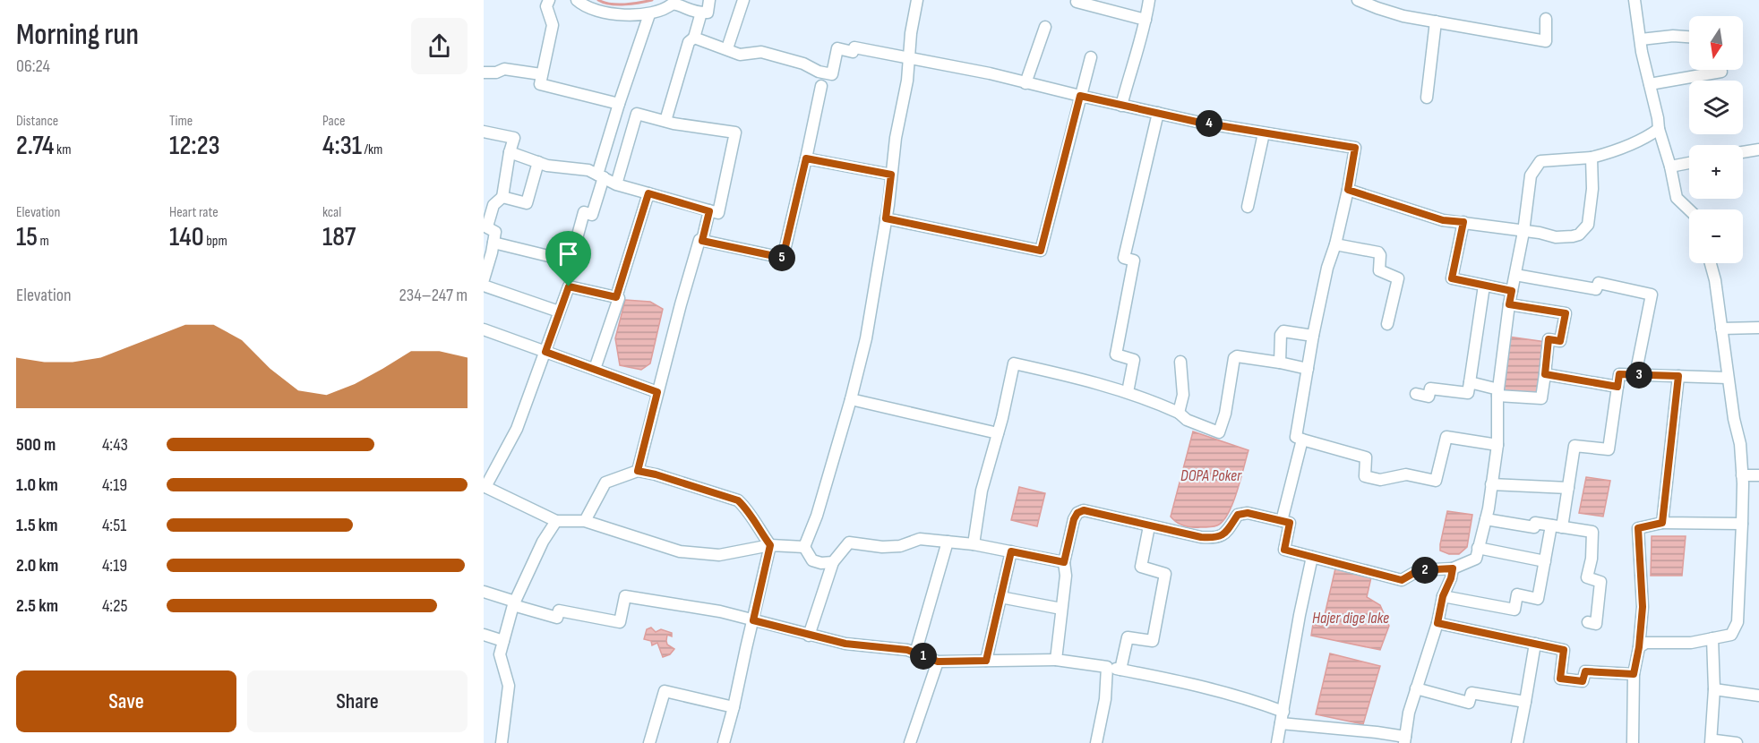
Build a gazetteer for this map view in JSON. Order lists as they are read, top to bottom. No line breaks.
{"water":["DOPA Poker","Hajer dige lake"],"north":"bottom","page":{"heading":["Morning run","06:24"],"map_buttons":["+","−"],"stats":[["Distance","2.74 km"],["Time","12:23"],["Pace","4:31 /km"],["Elevation","15 m"],["Heart rate","140 bpm"],["kcal","187"]],"pins":["4","5","3","2","1"],"chart":["Elevation","234–247 m"],"list":[{"name":"500 m","note":"4:43"},{"name":"1.0 km","note":"4:19"},{"name":"1.5 km","note":"4:51"},{"name":"2.0 km","note":"4:19"},{"name":"2.5 km","note":"4:25"}],"buttons":["Save","Share"]}}
